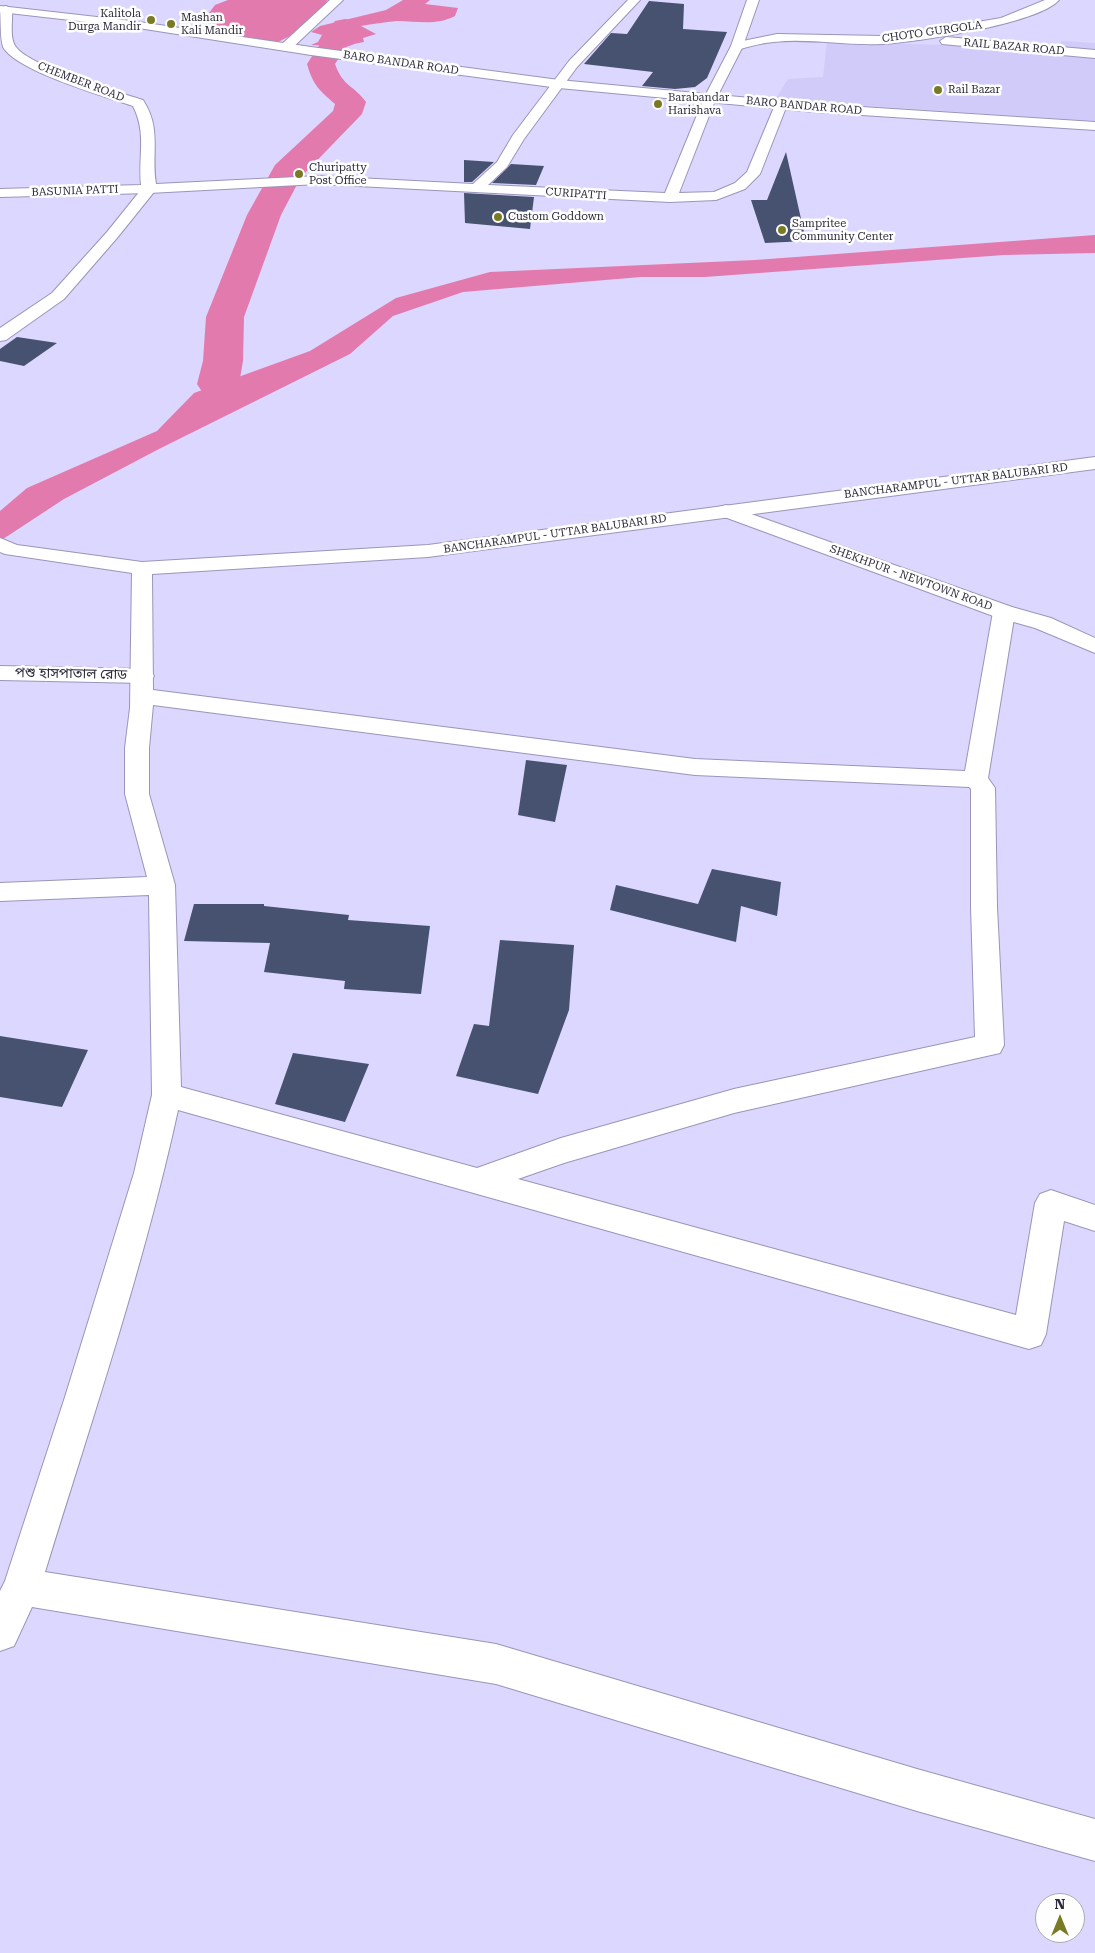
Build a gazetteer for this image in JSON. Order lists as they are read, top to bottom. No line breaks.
{"streets":{"street":["CHOTO GURGOLA","RAIL BAZAR ROAD","BARO BANDAR ROAD","CHEMBER ROAD","BASUNIA PATTI","CURIPATTI","BANCHARAMPUL - UTTAR BALUBARI RD","SHEKHPUR - NEWTOWN ROAD","পশু হাসপাতাল রোড"]},"crossings":[["CHOTO GURGOLA","RAIL BAZAR ROAD"],["BARO BANDAR ROAD","CHEMBER ROAD"],["BARO BANDAR ROAD","CURIPATTI"],["CHEMBER ROAD","BASUNIA PATTI"],["BASUNIA PATTI","CURIPATTI"],["BANCHARAMPUL - UTTAR BALUBARI RD","SHEKHPUR - NEWTOWN ROAD"]],"places":["Kalitola Durga Mandir","Mashan Kali Mandir","Rail Bazar","Barabandar Harishava","Churipatty Post Office","Custom Goddown","Sampritee Community Center"],"north":"top"}
